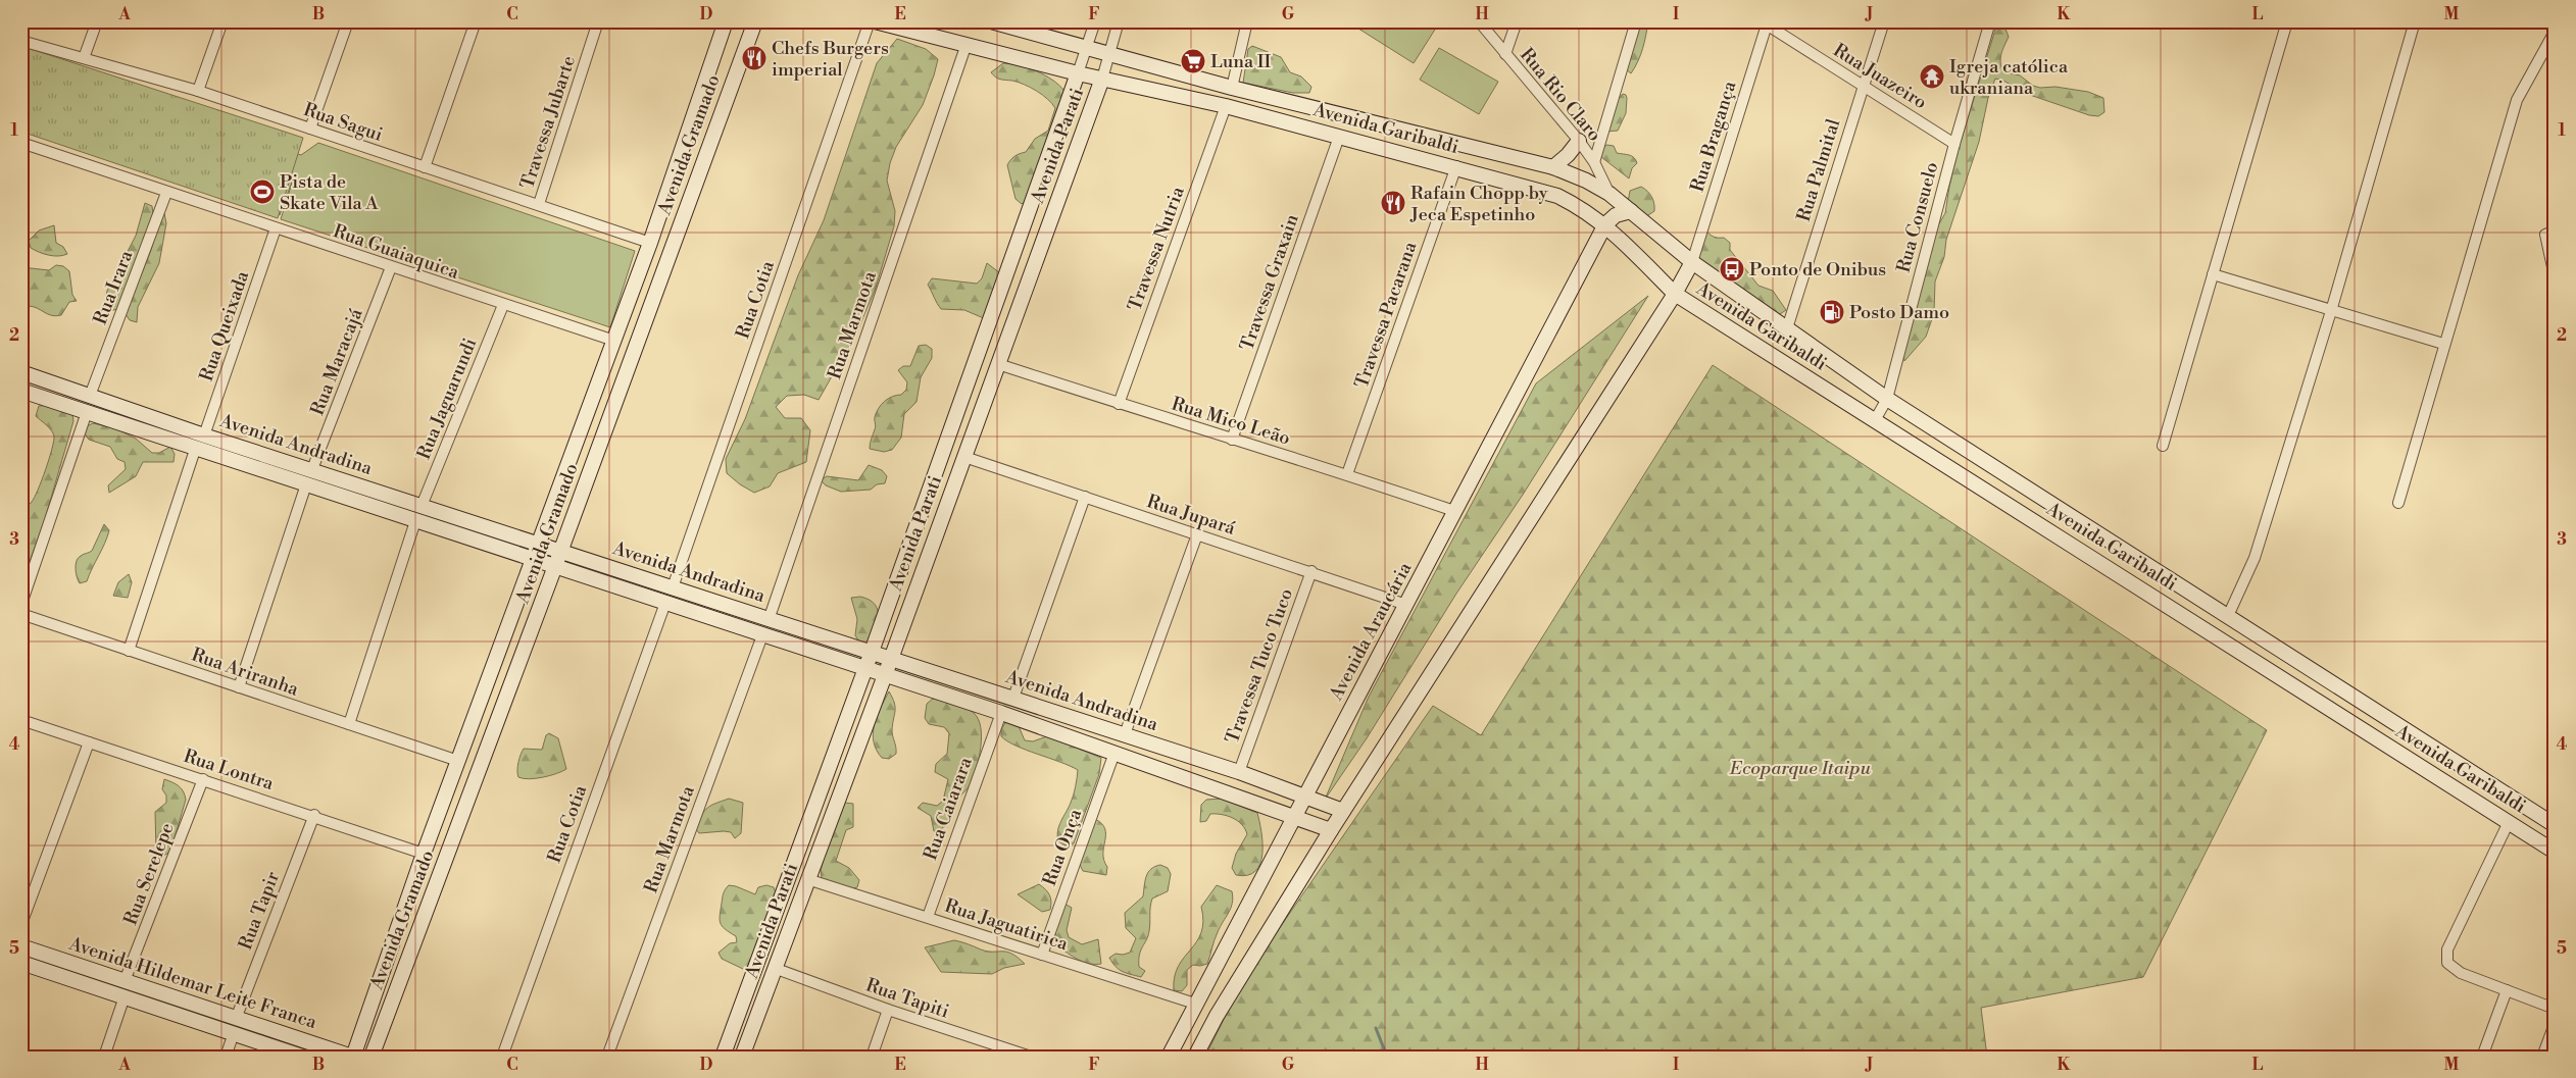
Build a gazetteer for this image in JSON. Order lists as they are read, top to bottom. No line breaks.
{"streets":{"street":["Rua Juazeiro","Rua Rio Claro","Rua Sagui","Travessa Jubarte","Avenida Garibaldi","Rua Bragança","Avenida Gramado","Avenida Parati","Rua Palmital","Rua Consuelo","Travessa Nutria","Rua Guaiaquica","Travessa Graxain","Rua Irara","Rua Cotia","Travessa Pacarana","Rua Marmota","Rua Queixada","Rua Maracajá","Rua Jaguarundi","Rua Mico Leão","Avenida Andradina","Rua Jupará","Avenida Araucária","Travessa Tuco Tuco","Rua Ariranha","Rua Lontra","Rua Caiarara","Rua Onça","Rua Serelepe","Rua Tapir","Rua Jaguatirica","Avenida Hildemar Leite Franca","Rua Tapiti"]},"crossings":[["Rua Juazeiro","Rua Bragança"],["Rua Juazeiro","Rua Palmital"],["Rua Juazeiro","Rua Consuelo"],["Rua Rio Claro","Avenida Garibaldi"],["Rua Sagui","Travessa Jubarte"],["Rua Sagui","Avenida Gramado"],["Avenida Garibaldi","Rua Bragança"],["Avenida Garibaldi","Avenida Parati"],["Avenida Garibaldi","Rua Palmital"],["Avenida Garibaldi","Rua Consuelo"],["Avenida Garibaldi","Travessa Nutria"],["Avenida Garibaldi","Travessa Graxain"],["Avenida Garibaldi","Travessa Pacarana"],["Avenida Garibaldi","Rua Marmota"],["Avenida Garibaldi","Avenida Araucária"],["Avenida Gramado","Rua Guaiaquica"],["Avenida Gramado","Avenida Andradina"],["Avenida Gramado","Rua Ariranha"],["Avenida Gramado","Rua Lontra"],["Avenida Gramado","Avenida Hildemar Leite Franca"],["Avenida Parati","Rua Mico Leão"],["Avenida Parati","Avenida Andradina"],["Avenida Parati","Rua Jupará"],["Avenida Parati","Rua Jaguatirica"],["Avenida Parati","Rua Tapiti"],["Travessa Nutria","Rua Mico Leão"],["Rua Guaiaquica","Rua Irara"],["Rua Guaiaquica","Rua Queixada"],["Rua Guaiaquica","Rua Maracajá"],["Rua Guaiaquica","Rua Jaguarundi"],["Travessa Graxain","Rua Mico Leão"],["Rua Irara","Avenida Andradina"],["Rua Cotia","Avenida Andradina"],["Travessa Pacarana","Rua Mico Leão"],["Rua Marmota","Avenida Andradina"],["Rua Queixada","Avenida Andradina"],["Rua Maracajá","Avenida Andradina"],["Rua Jaguarundi","Avenida Andradina"],["Rua Mico Leão","Avenida Araucária"],["Avenida Andradina","Avenida Araucária"],["Avenida Andradina","Travessa Tuco Tuco"],["Avenida Andradina","Rua Caiarara"],["Avenida Andradina","Rua Onça"],["Rua Jupará","Avenida Araucária"],["Rua Jupará","Travessa Tuco Tuco"],["Avenida Araucária","Rua Jaguatirica"],["Rua Lontra","Rua Serelepe"],["Rua Lontra","Rua Tapir"],["Rua Caiarara","Rua Jaguatirica"],["Rua Onça","Rua Jaguatirica"],["Rua Serelepe","Avenida Hildemar Leite Franca"],["Rua Tapir","Avenida Hildemar Leite Franca"]],"parks":["Ecoparque Itaipu"],"places":{"restaurant":["Chefs Burgers imperial","Rafain Chopp by Jeca Espetinho"],"supermarket":["Luna II"],"temple":["Igreja católica ukraniana"],"sports":["Pista de Skate Vila A"],"bus stop":["Ponto de Onibus"],"fuel station":["Posto Damo"]},"grid":{"columns":["A","B","C","D","E","F","G","H","I","J","K","L","M"],"rows":["1","2","3","4","5"]}}
